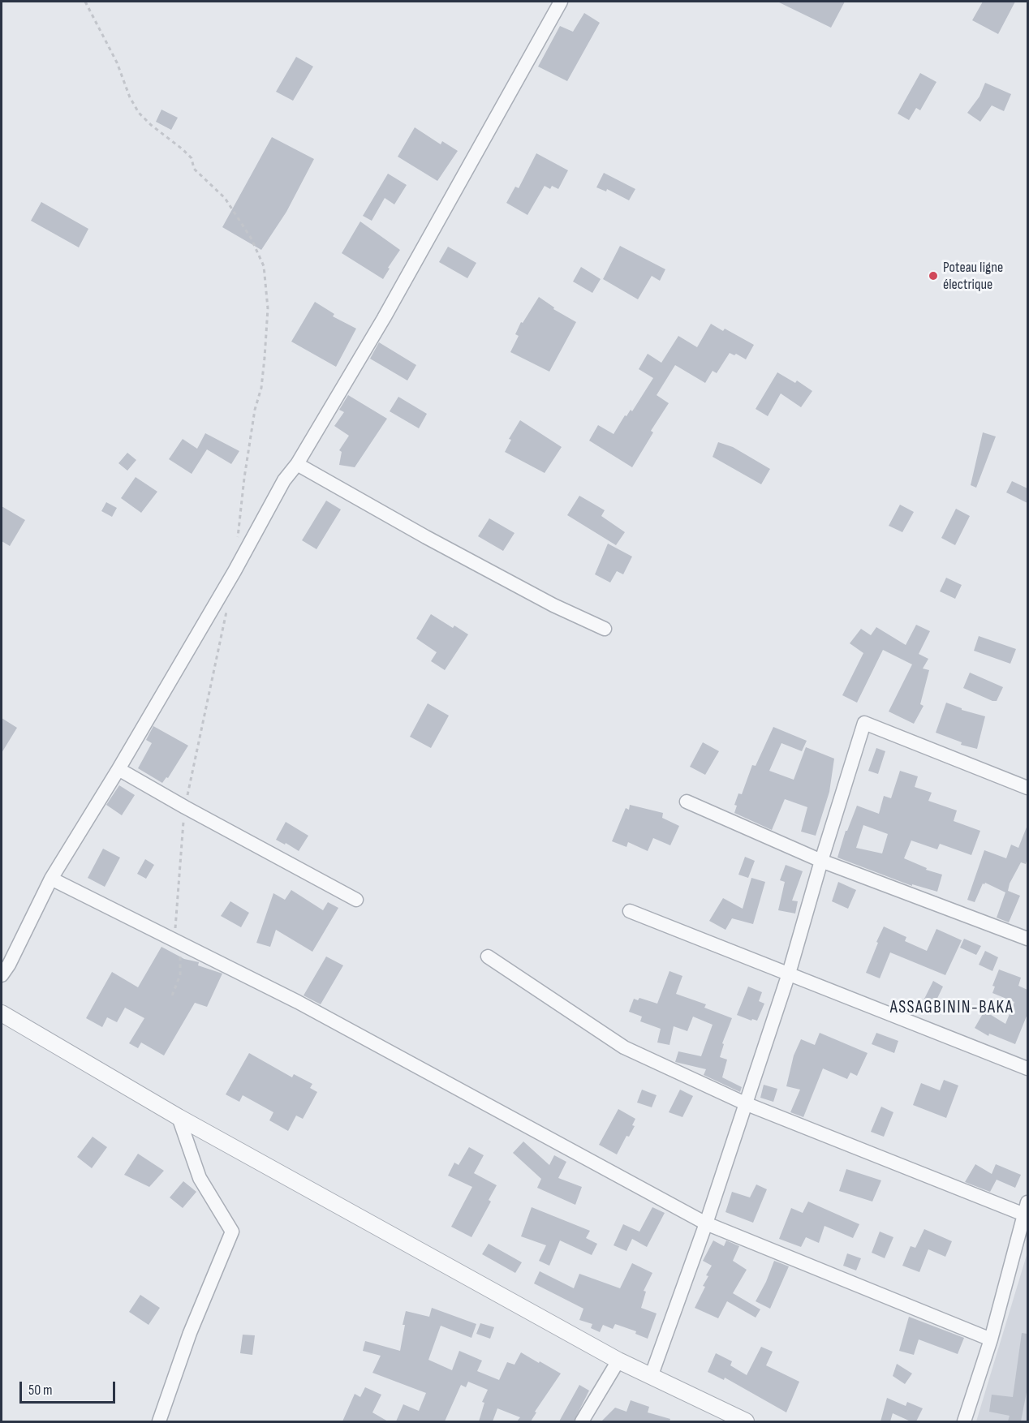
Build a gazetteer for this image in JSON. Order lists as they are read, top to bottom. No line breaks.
{"districts":["ASSAGBININ-BAKA"],"places":["Poteau ligne électrique"],"scale_bar":"50 m"}
